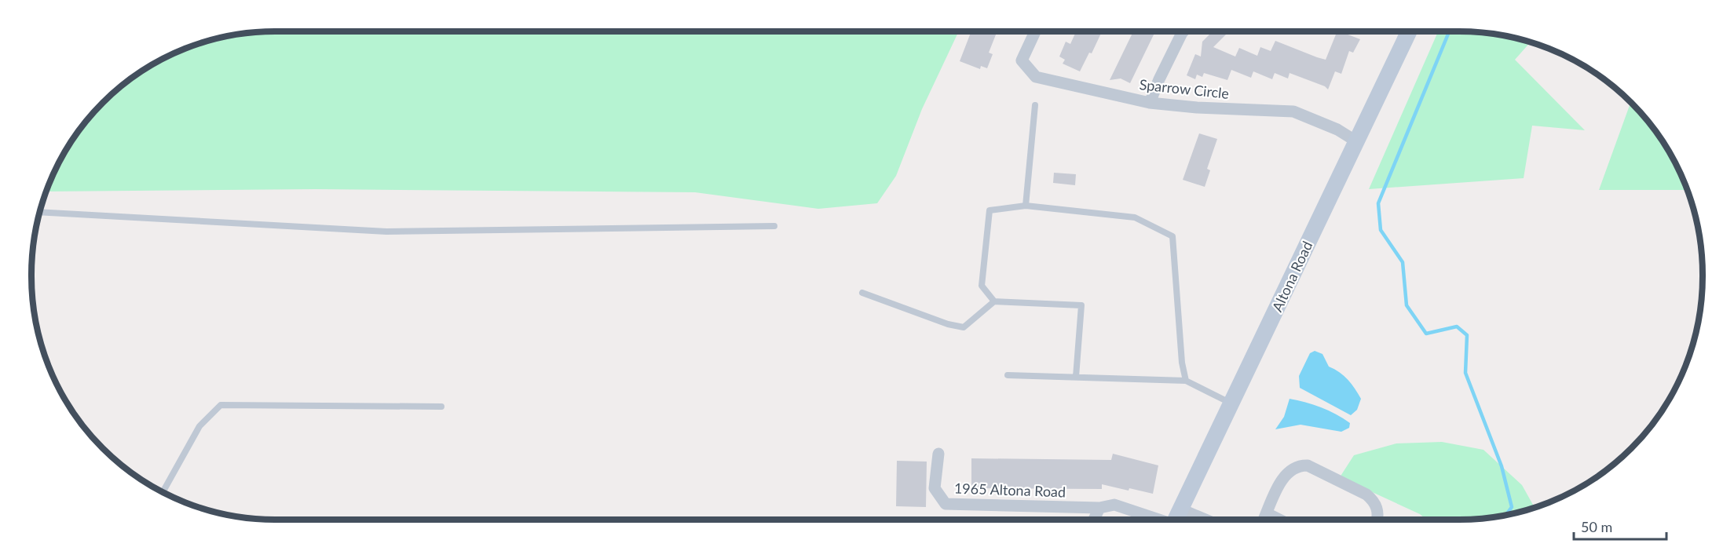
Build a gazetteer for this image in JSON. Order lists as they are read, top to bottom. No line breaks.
{"streets":{"main road":["Altona Road"],"street":["Sparrow Circle","1965 Altona Road"]},"crossings":[["Sparrow Circle","Altona Road"]],"scale_bar":"50 m"}
